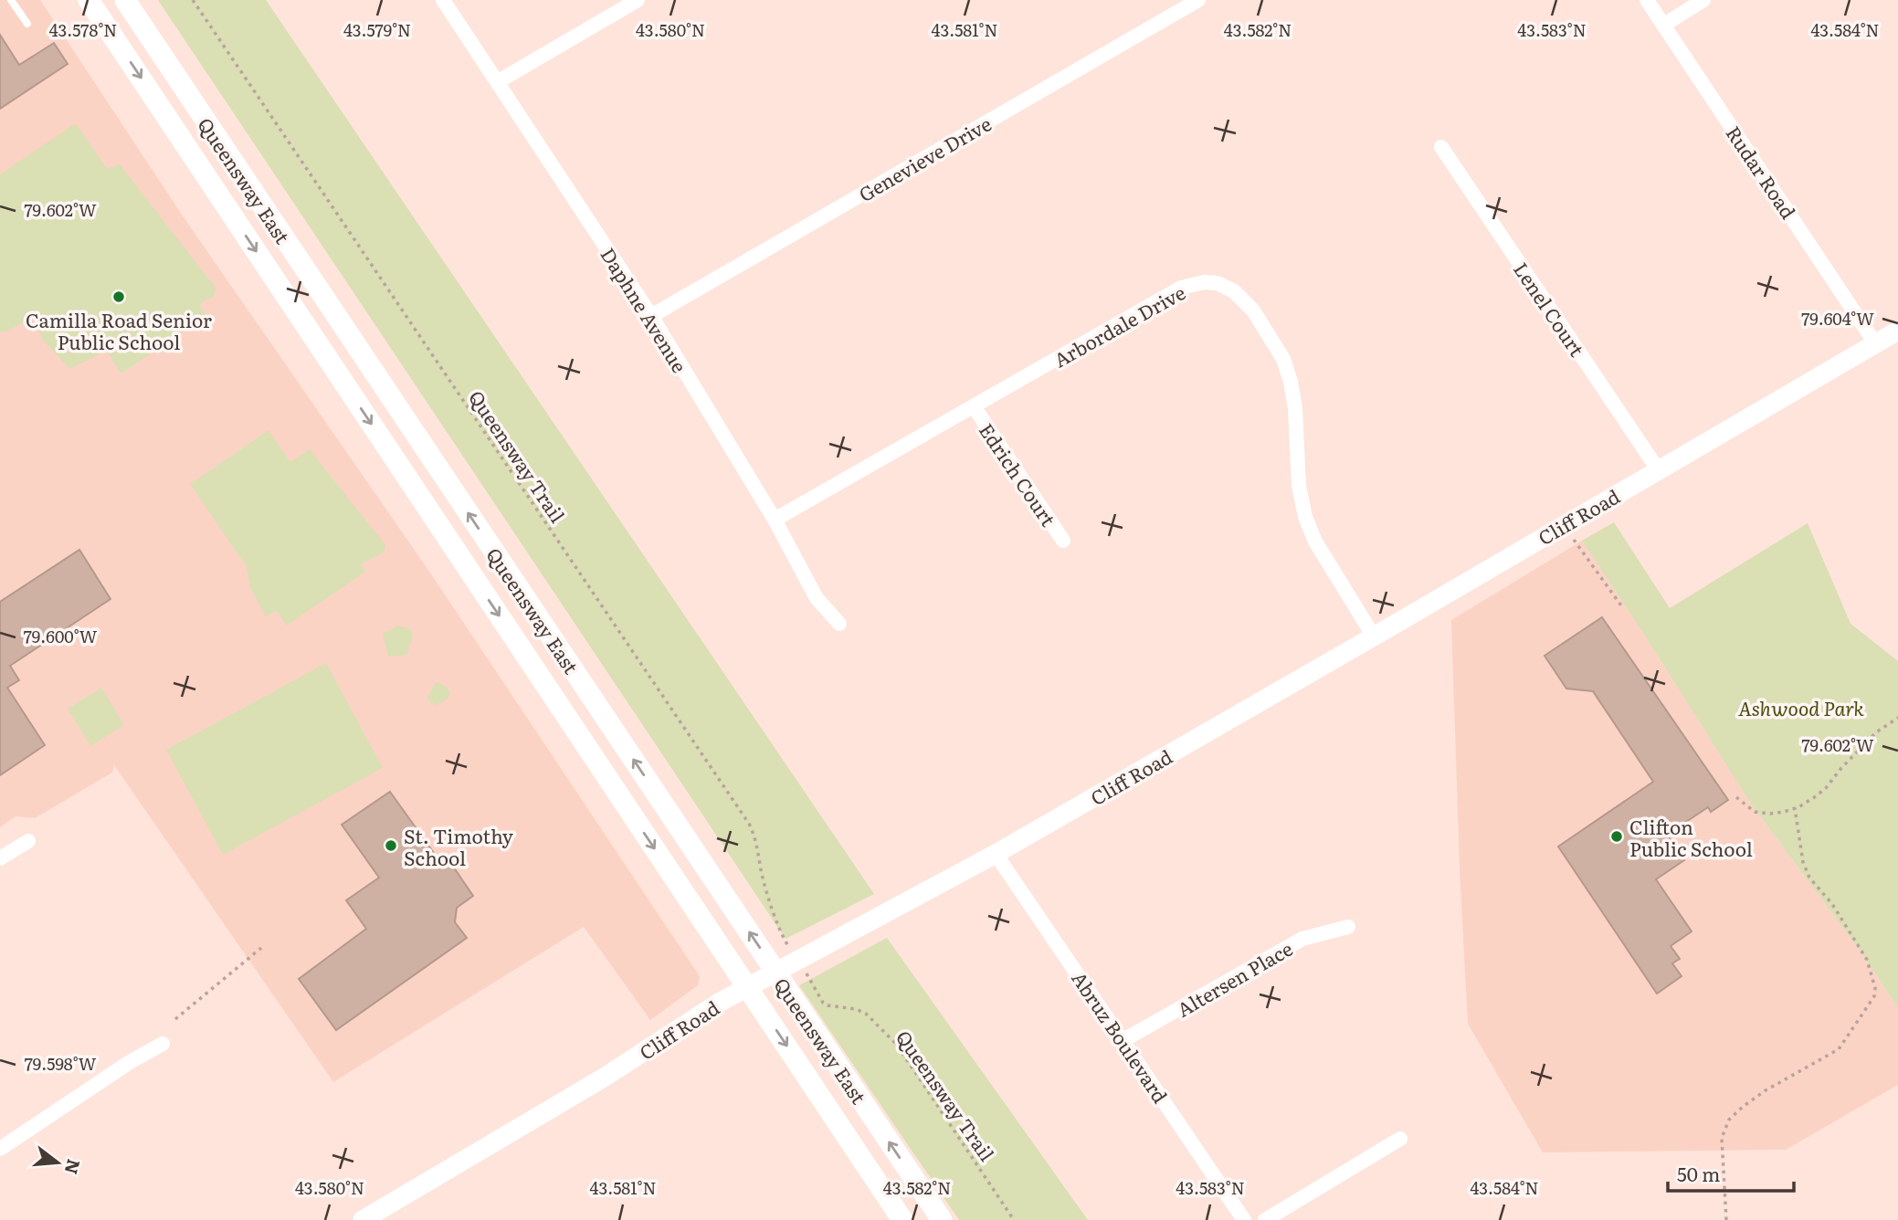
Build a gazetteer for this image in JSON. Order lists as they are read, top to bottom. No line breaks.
{"streets":{"main road":["Queensway East"],"street":["Genevieve Drive","Rudar Road","Lenel Court","Daphne Avenue","Arbordale Drive","Edrich Court","Cliff Road","Altersen Place","Abruz Boulevard"],"path":["Queensway Trail"]},"crossings":[["Genevieve Drive","Daphne Avenue"],["Rudar Road","Cliff Road"],["Queensway East","Cliff Road"],["Lenel Court","Cliff Road"],["Daphne Avenue","Arbordale Drive"],["Arbordale Drive","Edrich Court"],["Arbordale Drive","Cliff Road"],["Cliff Road","Abruz Boulevard"],["Altersen Place","Abruz Boulevard"]],"parks":["Ashwood Park"],"places":["Camilla Road Senior Public School","Clifton Public School","St. Timothy School"],"scale_bar":"50 m","north":"right","coordinates":["43.578°N","43.579°N","43.580°N","43.581°N","43.582°N","43.583°N","43.584°N","79.602°W","79.604°W","79.600°W","79.598°W"]}
